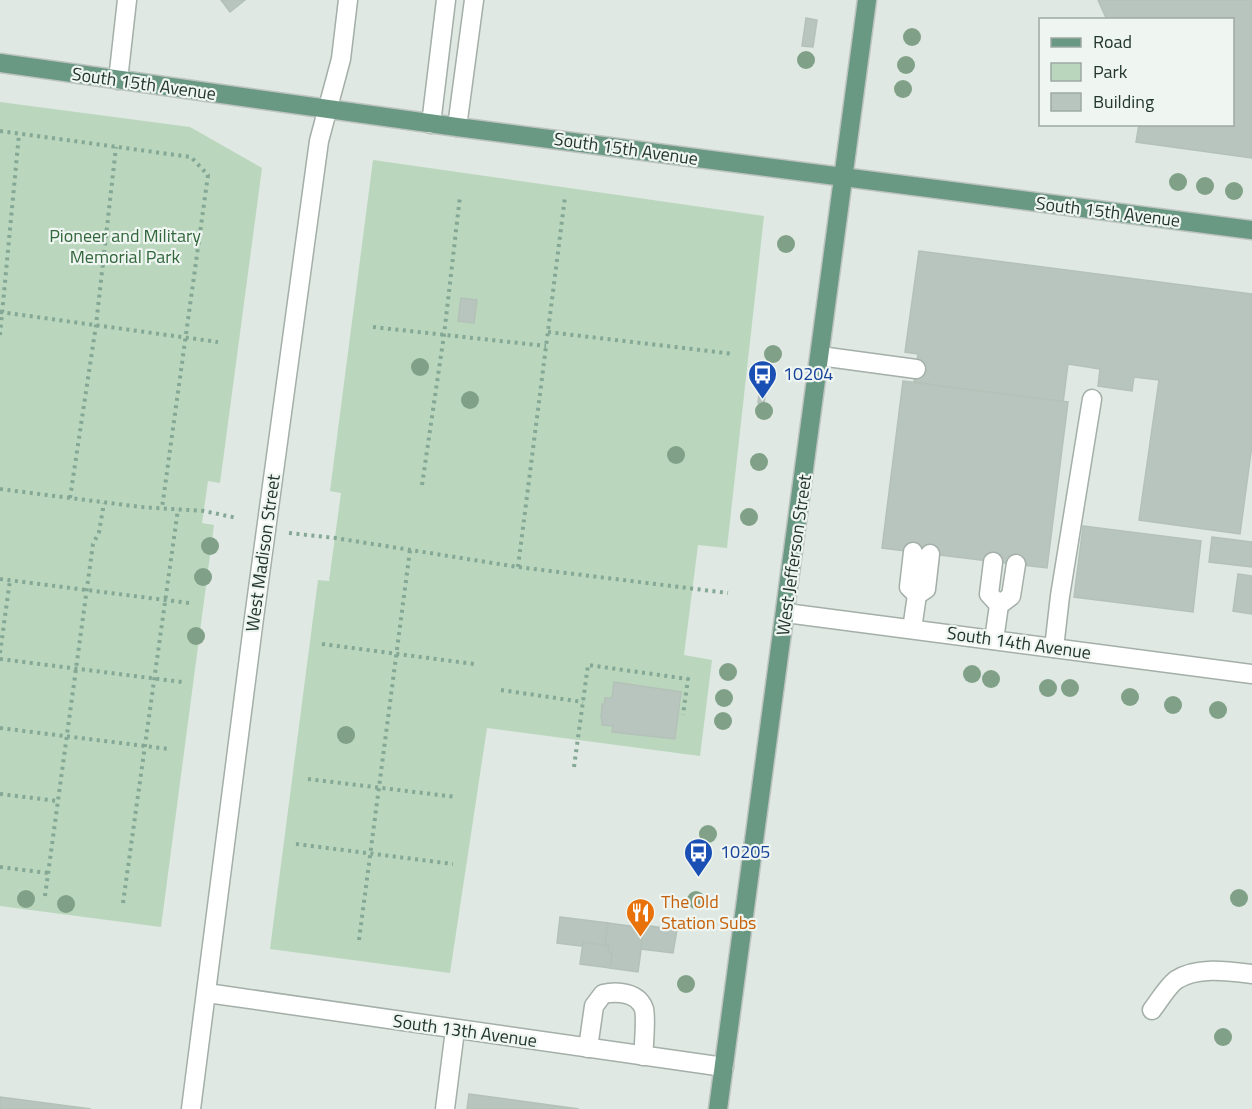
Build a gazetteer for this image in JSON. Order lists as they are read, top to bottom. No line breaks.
{"streets":{"main road":["South 15th Avenue","West Jefferson Street"],"street":["West Madison Street","South 14th Avenue","South 13th Avenue"]},"crossings":[["South 15th Avenue","West Madison Street"],["South 15th Avenue","West Jefferson Street"],["West Madison Street","South 13th Avenue"],["West Jefferson Street","South 14th Avenue"],["West Jefferson Street","South 13th Avenue"]],"parks":["Pioneer and Military Memorial Park"],"places":{"bus stop":["10204","10205"],"restaurant":["The Old Station Subs"]},"legend":["Road","Park","Building"]}
